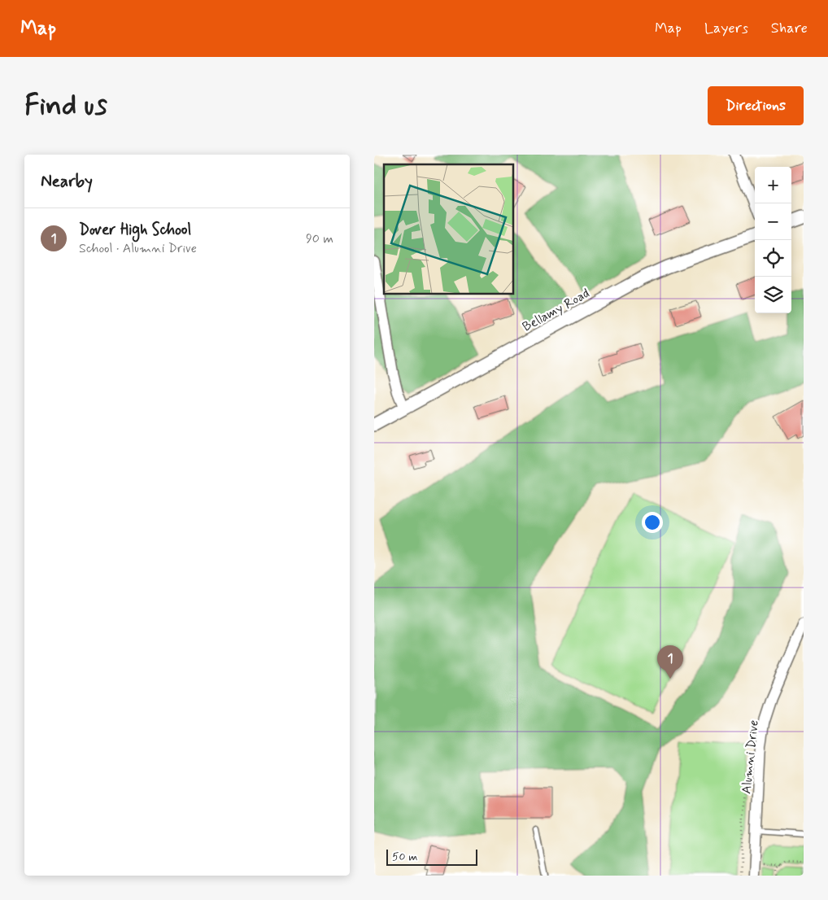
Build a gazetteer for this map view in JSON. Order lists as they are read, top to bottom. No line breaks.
{"streets":{"street":["Bellamy Road","Alumni Drive"]},"scale_bar":"50 m","page":{"header":"Map","nav":["Map","Layers","Share"],"buttons":"Directions","title":"Find us","heading":"Nearby","map_buttons":["+","−"],"list":[{"mark":"1","name":"Dover High School","note":"School · Alumni Drive","value":"90 m"}],"pins":"1","scale":"50 m"}}
